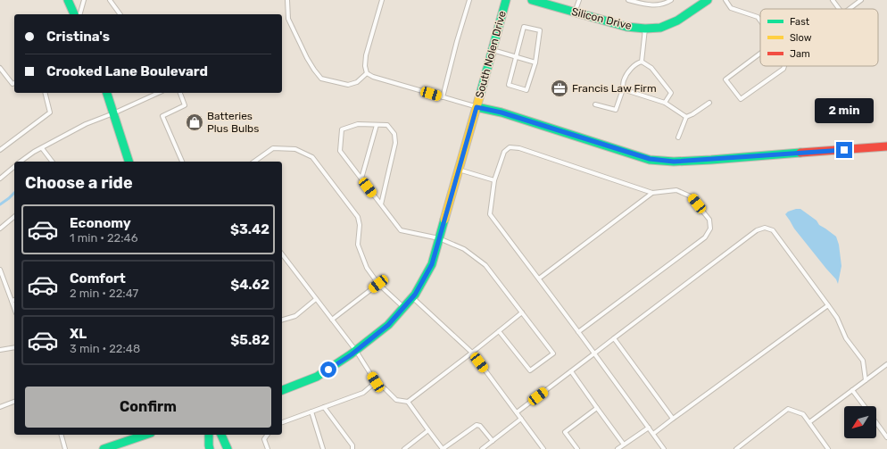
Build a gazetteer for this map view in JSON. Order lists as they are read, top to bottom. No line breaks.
{"streets":{"street":["Silicon Drive","South Nolen Drive"]},"places":{"office":["Francis Law Firm"],"shop":["Batteries Plus Bulbs"]},"legend":["Fast","Slow","Jam"],"north":"bottom left","page":{"banner":["Cristina's","Crooked Lane Boulevard"],"bubble":"2 min","heading":"Choose a ride","list":[{"name":"Economy","note":"1 min · 22:46","value":"$3.42"},{"name":"Comfort","note":"2 min · 22:47","value":"$4.62"},{"name":"XL","note":"3 min · 22:48","value":"$5.82"}],"buttons":"Confirm"}}
